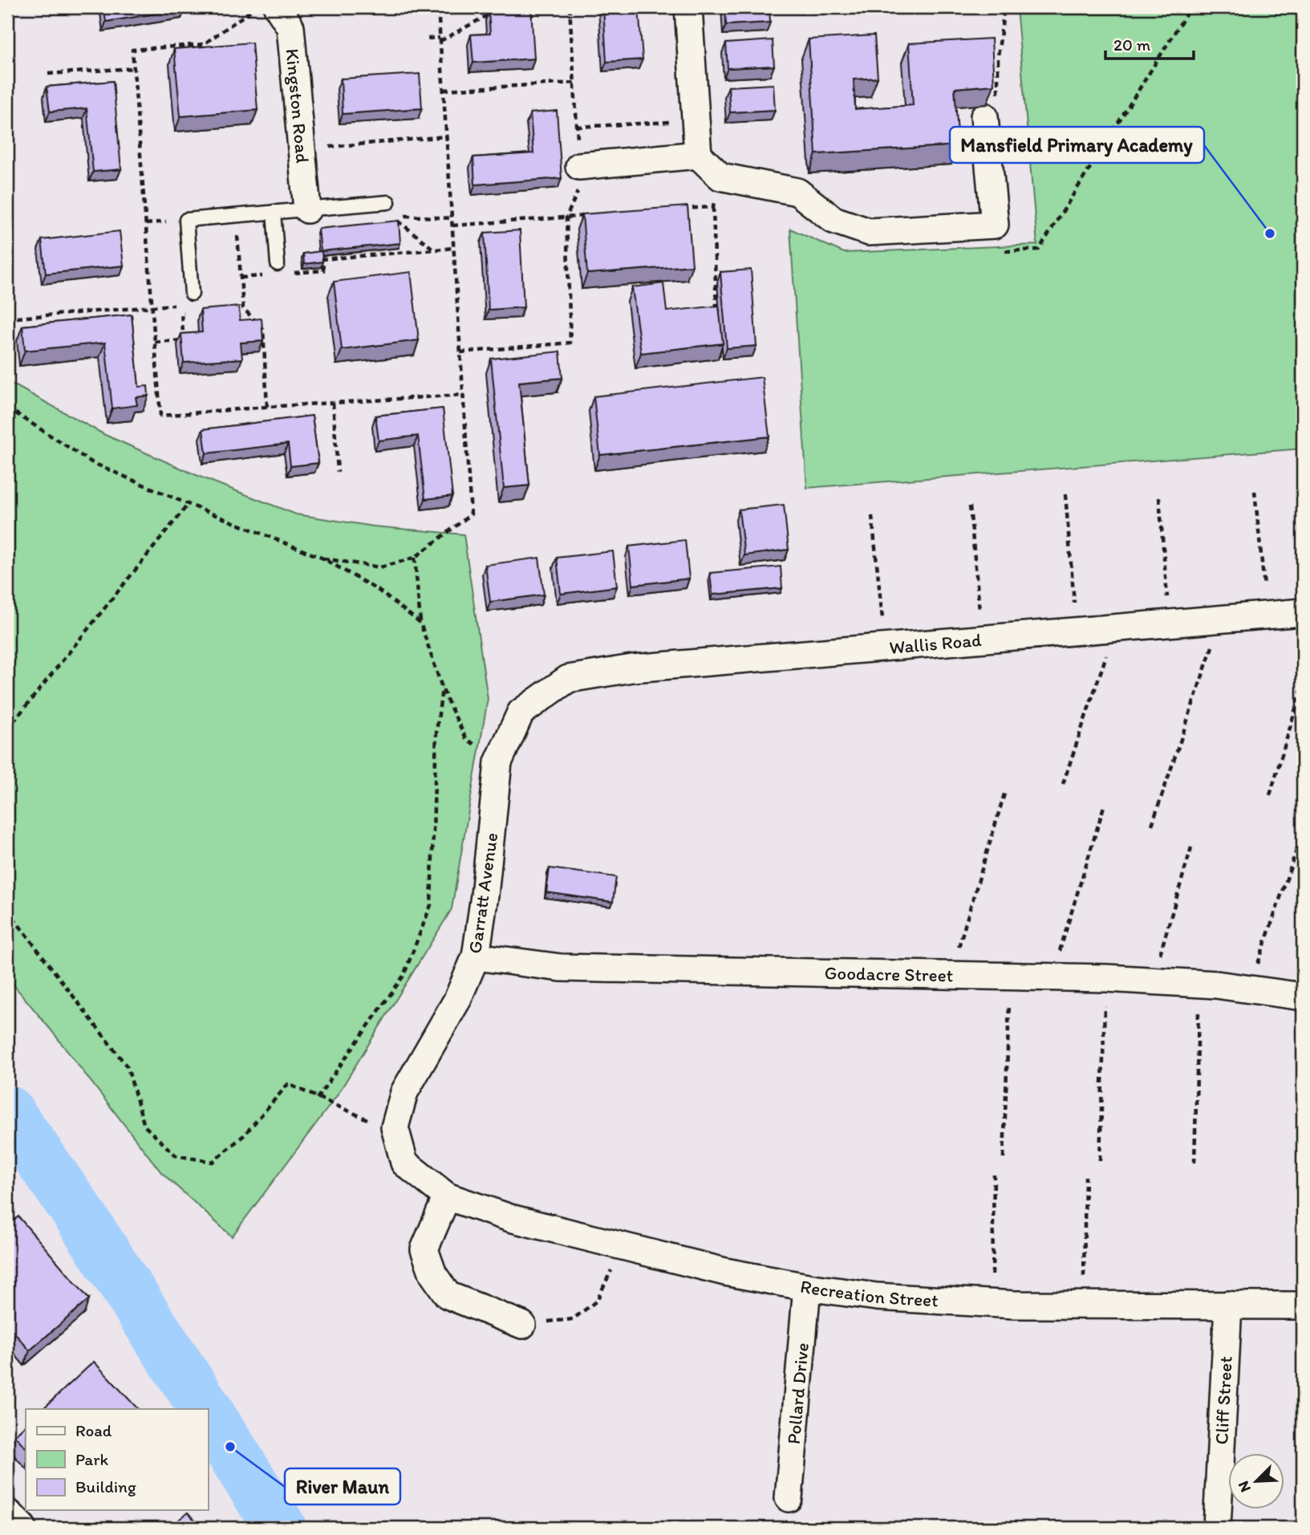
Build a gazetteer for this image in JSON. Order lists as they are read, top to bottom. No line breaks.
{"streets":{"street":["Kingston Road","Wallis Road","Garratt Avenue","Goodacre Street","Recreation Street","Pollard Drive","Cliff Street"]},"crossings":[["Wallis Road","Garratt Avenue"],["Garratt Avenue","Goodacre Street"],["Garratt Avenue","Recreation Street"],["Recreation Street","Pollard Drive"],["Recreation Street","Cliff Street"]],"places":["Mansfield Primary Academy","River Maun"],"legend":["Road","Park","Building"],"scale_bar":"20 m","north":"bottom left"}
